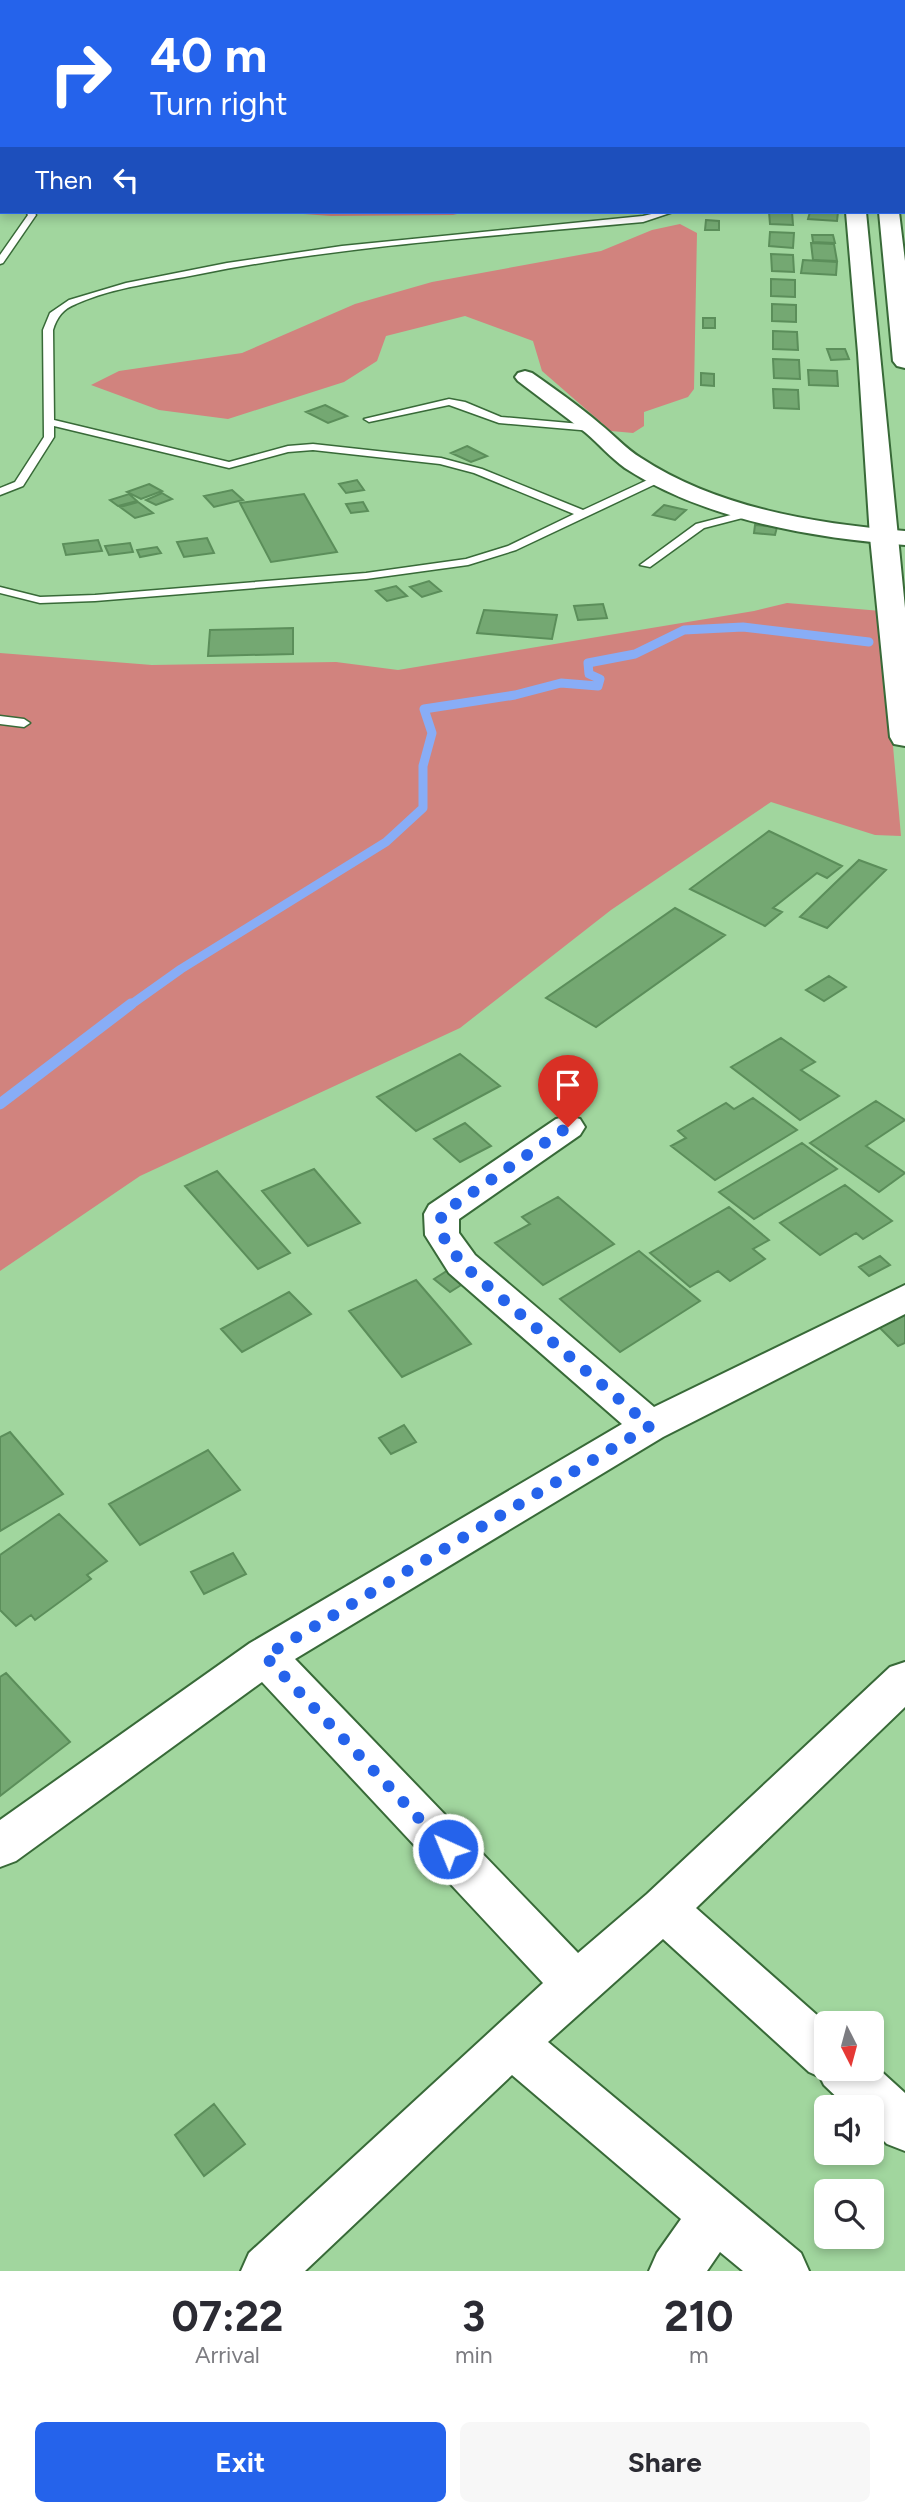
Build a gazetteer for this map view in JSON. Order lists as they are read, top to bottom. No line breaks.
{"north":"bottom","page":{"turn":["40 m","Turn right"],"then":"Then","eta":["07:22","Arrival","3","min","210","m"],"buttons":["Exit","Share"]}}
